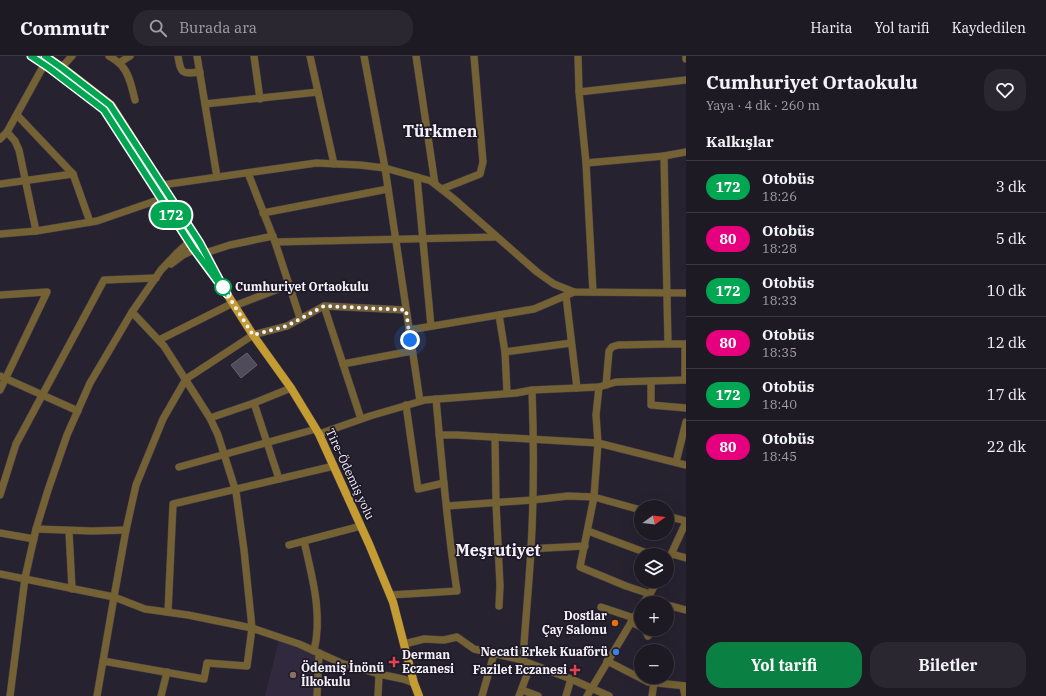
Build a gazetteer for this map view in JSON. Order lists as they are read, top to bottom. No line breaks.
{"streets":{"main road":["Tire-Ödemiş yolu"]},"districts":["Türkmen","Meşrutiyet"],"places":{"other":["Cumhuriyet Ortaokulu","Dostlar Çay Salonu","Necati Erkek Kuaförü","Ödemiş İnönü İlkokulu"],"health":["Derman Eczanesi","Fazilet Eczanesi"]},"lines":["bus line 172"],"north":"right","page":{"header":"Commutr","search":"Burada ara","nav":["Harita","Yol tarifi","Kaydedilen"],"on_map":"172","heading":[["Cumhuriyet Ortaokulu","Yaya · 4 dk · 260 m"],"Kalkışlar"],"list":[{"mark":"172","name":"Otobüs","note":"18:26","value":"3 dk"},{"mark":"80","name":"Otobüs","note":"18:28","value":"5 dk"},{"mark":"172","name":"Otobüs","note":"18:33","value":"10 dk"},{"mark":"80","name":"Otobüs","note":"18:35","value":"12 dk"},{"mark":"172","name":"Otobüs","note":"18:40","value":"17 dk"},{"mark":"80","name":"Otobüs","note":"18:45","value":"22 dk"}],"map_buttons":["+","−"],"buttons":["Yol tarifi","Biletler"]}}
